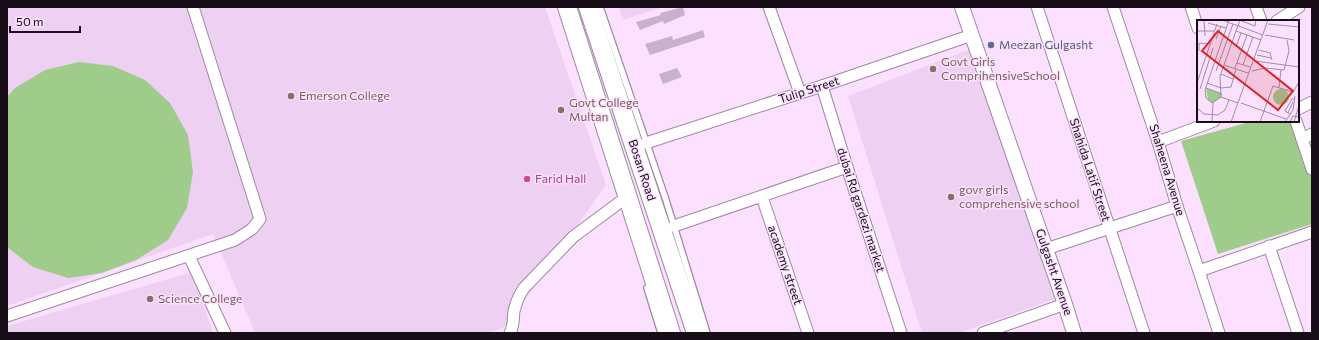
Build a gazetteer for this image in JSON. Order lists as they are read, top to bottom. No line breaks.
{"streets":{"main road":["Bosan Road"],"street":["Tulip Street","Shahida Latif Street","Shaheena Avenue","dubai Rd gardezi market","academy street","Gulgasht Avenue"]},"crossings":[["Tulip Street","dubai Rd gardezi market"],["Tulip Street","Gulgasht Avenue"]],"places":["Meezan Gulgasht","Govt Girls ComprihensiveSchool","Emerson College","Govt College Multan","Farid Hall","govr girls comprehensive school","Science College"],"scale_bar":"50 m"}
